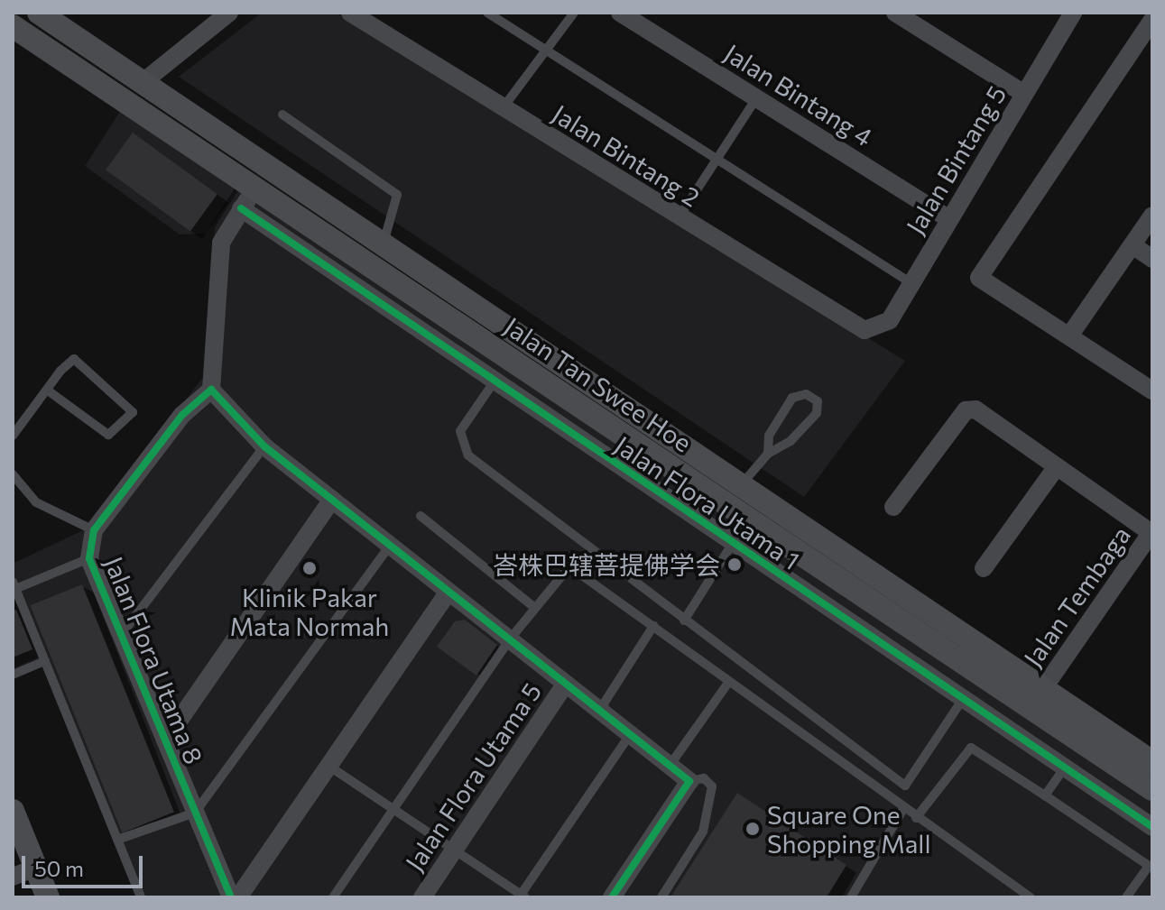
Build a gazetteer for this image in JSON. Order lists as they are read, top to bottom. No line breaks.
{"streets":{"main road":["Jalan Tan Swee Hoe"],"street":["Jalan Bintang 4","Jalan Bintang 2","Jalan Bintang 5","Jalan Flora Utama 1","Jalan Tembaga","Jalan Flora Utama 8","Jalan Flora Utama 5"]},"crossings":[["Jalan Bintang 4","Jalan Bintang 5"],["Jalan Bintang 2","Jalan Bintang 5"],["Jalan Tan Swee Hoe","Jalan Tembaga"]],"places":["峇株巴辖菩提佛学会","Klinik Pakar Mata Normah","Square One Shopping Mall"],"scale_bar":"50 m"}
